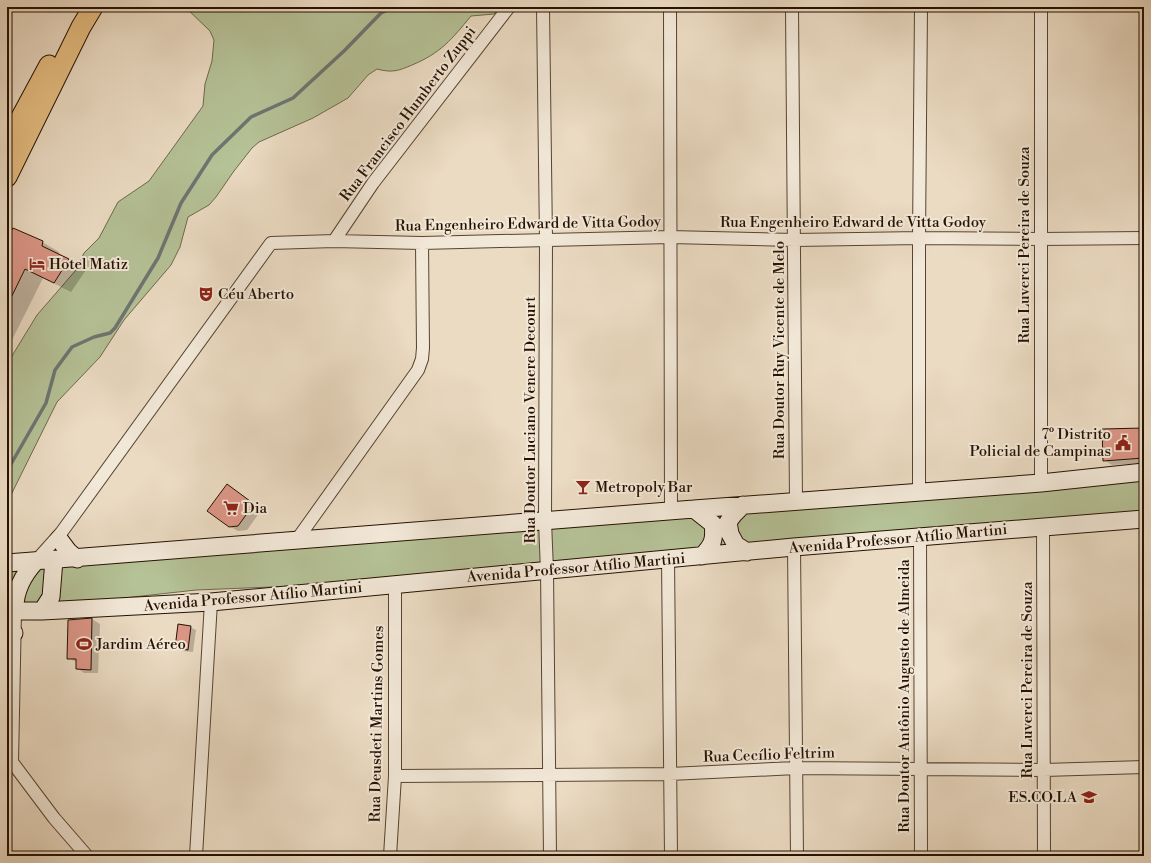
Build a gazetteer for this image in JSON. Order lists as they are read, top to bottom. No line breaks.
{"streets":{"main road":["Avenida Professor Atílio Martini"],"street":["Rua Francisco Humberto Zuppi","Rua Engenheiro Edward de Vitta Godoy","Rua Luverci Pereira de Souza","Rua Doutor Ruy Vicente de Melo","Rua Doutor Luciano Venere Decourt","Rua Doutor Antônio Augusto de Almeida","Rua Deusdeti Martins Gomes","Rua Cecílio Feltrim"]},"crossings":[["Rua Francisco Humberto Zuppi","Rua Engenheiro Edward de Vitta Godoy"],["Rua Engenheiro Edward de Vitta Godoy","Rua Luverci Pereira de Souza"],["Rua Engenheiro Edward de Vitta Godoy","Rua Doutor Ruy Vicente de Melo"],["Rua Engenheiro Edward de Vitta Godoy","Rua Doutor Luciano Venere Decourt"],["Rua Luverci Pereira de Souza","Avenida Professor Atílio Martini"],["Rua Luverci Pereira de Souza","Rua Cecílio Feltrim"],["Rua Doutor Luciano Venere Decourt","Avenida Professor Atílio Martini"],["Rua Doutor Luciano Venere Decourt","Rua Cecílio Feltrim"],["Avenida Professor Atílio Martini","Rua Doutor Antônio Augusto de Almeida"],["Rua Doutor Antônio Augusto de Almeida","Rua Cecílio Feltrim"],["Rua Deusdeti Martins Gomes","Rua Cecílio Feltrim"]],"places":{"hotel":["Hotel Matiz"],"theatre":["Céu Aberto"],"public building":["7º Distrito Policial de Campinas"],"bar":["Metropoly Bar"],"supermarket":["Dia"],"sports":["Jardim Aéreo"],"school or university":["ES.CO.LA"]}}
